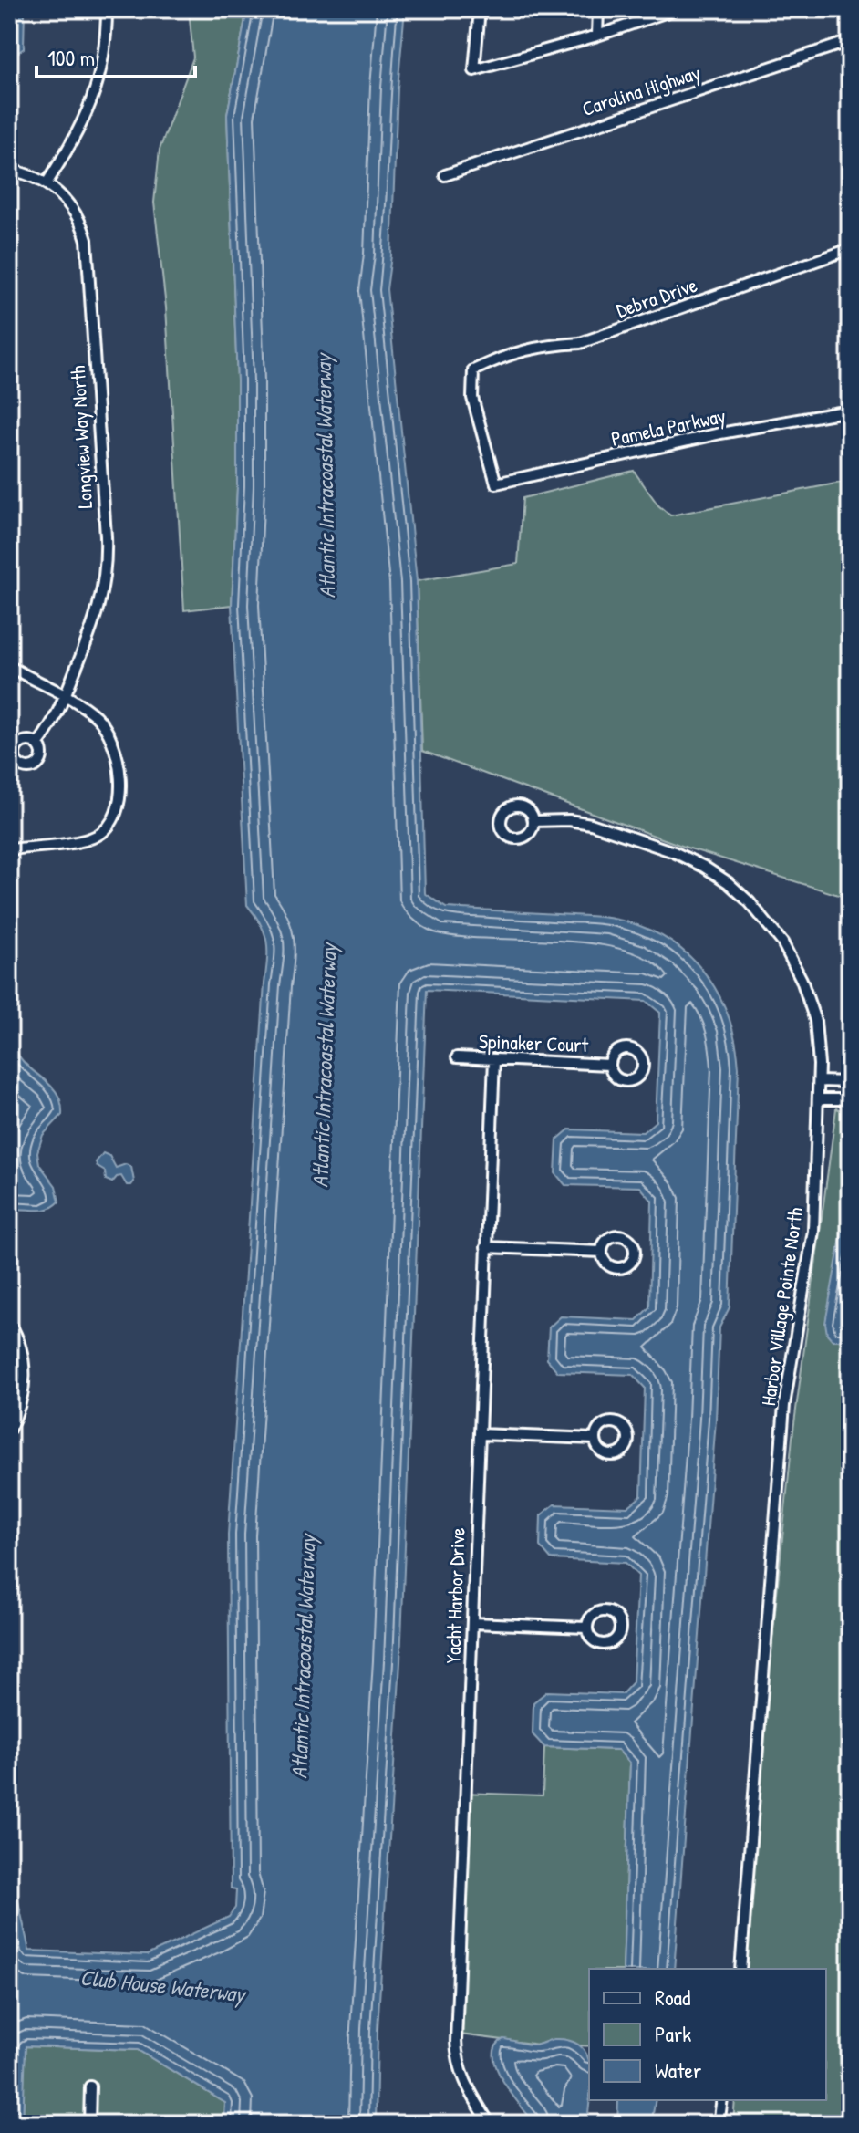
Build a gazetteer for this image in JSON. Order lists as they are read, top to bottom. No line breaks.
{"streets":{"street":["Carolina Highway","Debra Drive","Pamela Parkway","Longview Way North","Spinaker Court","Harbor Village Pointe North","Yacht Harbor Drive"]},"crossings":[["Debra Drive","Pamela Parkway"],["Spinaker Court","Yacht Harbor Drive"]],"water":["Atlantic Intracoastal Waterway","Club House Waterway"],"legend":["Road","Park","Water"],"scale_bar":"100 m"}
